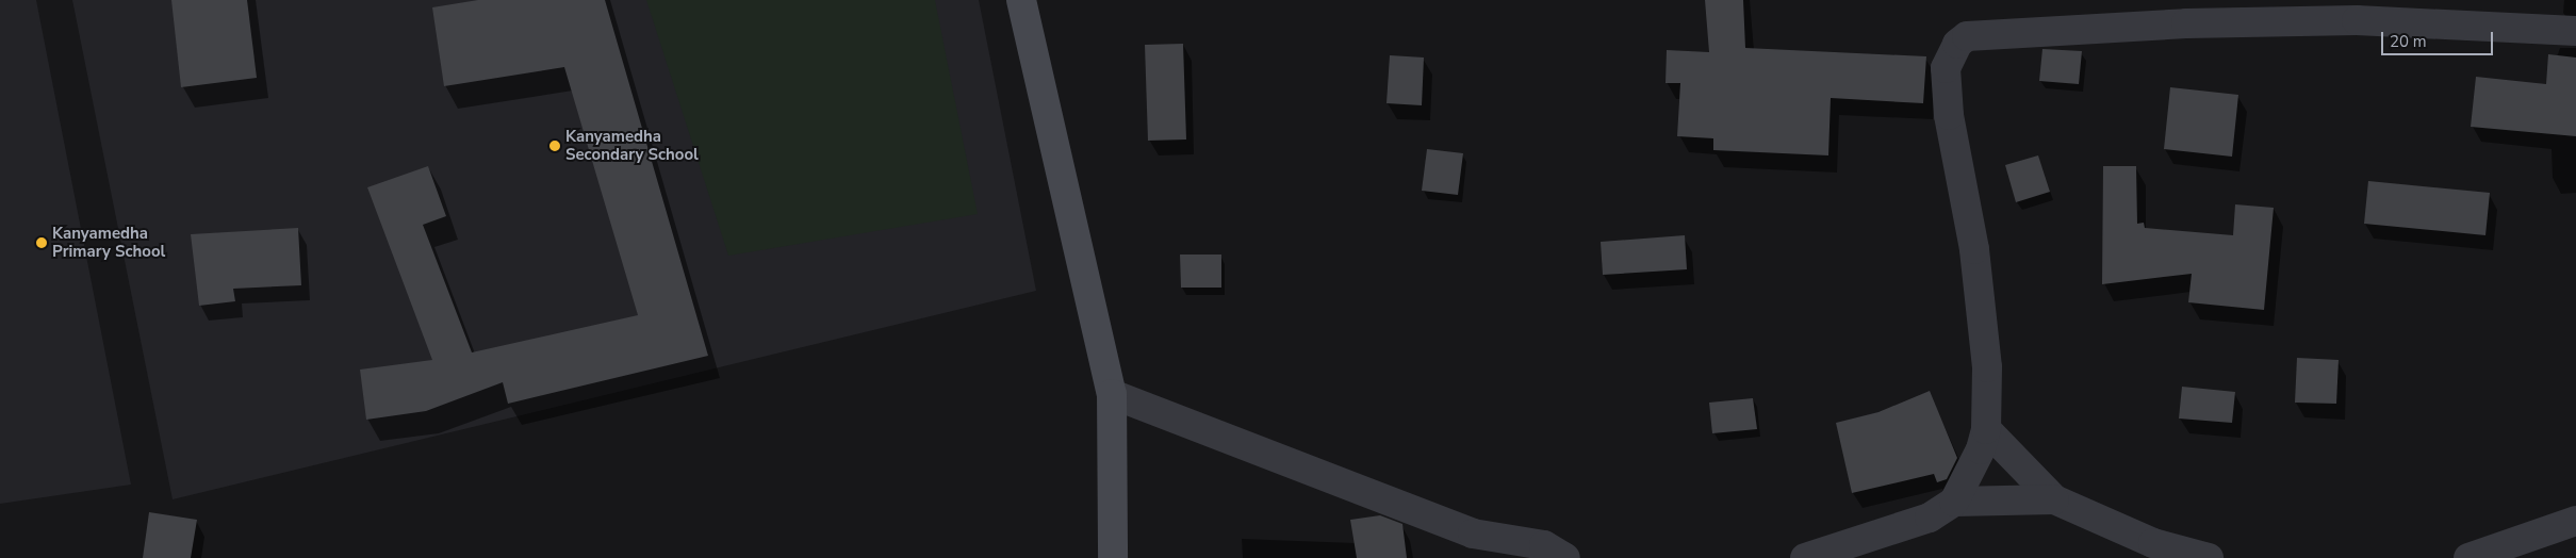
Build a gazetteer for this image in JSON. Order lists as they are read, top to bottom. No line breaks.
{"places":["Kanyamedha Secondary School","Kanyamedha Primary School"],"scale_bar":"20 m"}
